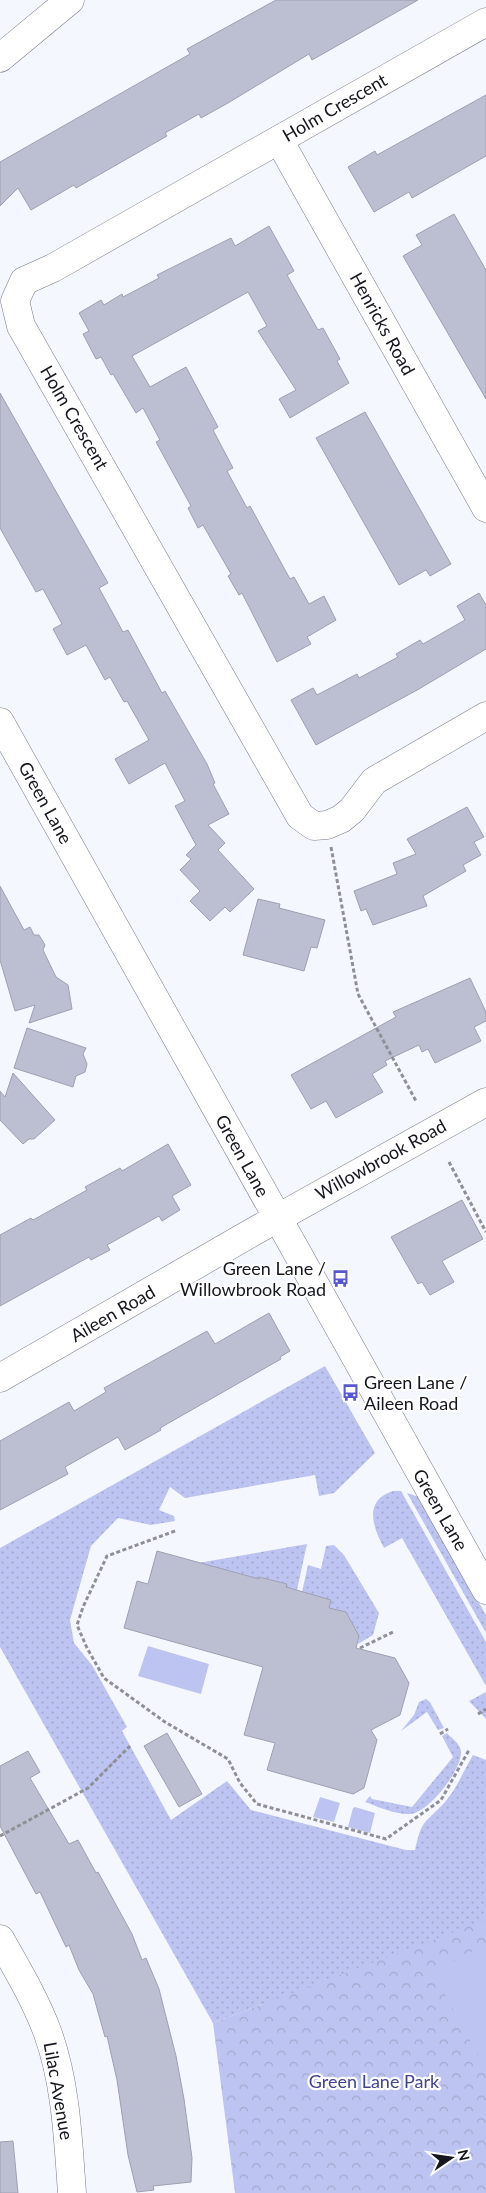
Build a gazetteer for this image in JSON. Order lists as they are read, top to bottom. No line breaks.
{"streets":{"street":["Holm Crescent","Henricks Road","Green Lane","Willowbrook Road","Aileen Road","Lilac Avenue"]},"crossings":[["Holm Crescent","Henricks Road"],["Green Lane","Willowbrook Road"],["Green Lane","Aileen Road"],["Willowbrook Road","Aileen Road"]],"parks":["Green Lane Park"],"places":{"bus stop":["Green Lane / Willowbrook Road","Green Lane / Aileen Road"]},"north":"right"}
